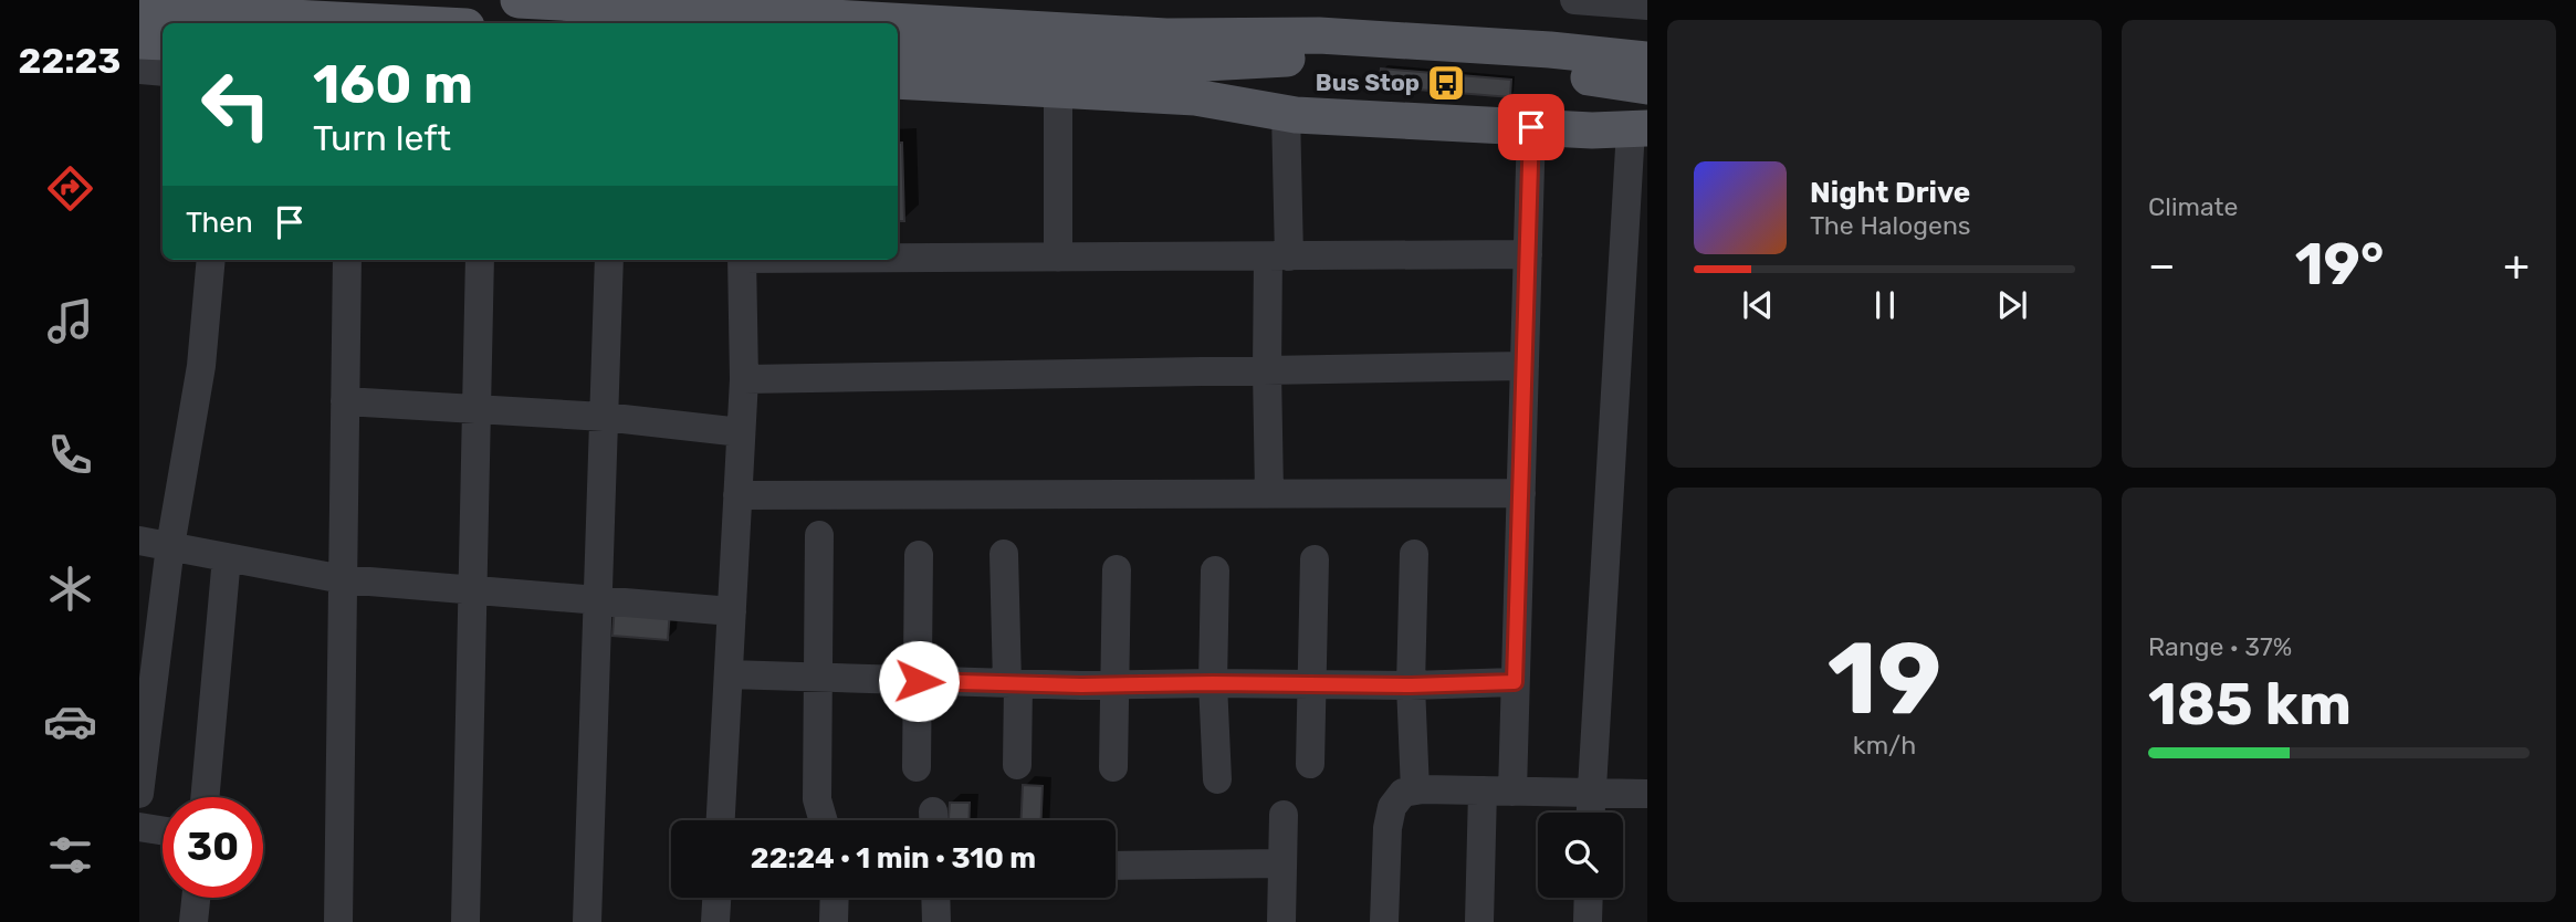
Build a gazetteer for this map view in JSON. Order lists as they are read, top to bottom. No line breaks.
{"places":{"bus stop":["Bus Stop"]},"page":{"tabs":"22:23","tile":["Climate",["19","km/h"],["Range · 37%","185 km"]],"turn":["160 m","Turn left"],"song":["Night Drive","The Halogens"],"then":"Then","heat":["−","19°","+"],"limit":"30","trip":"22:24 · 1 min · 310 m"}}
